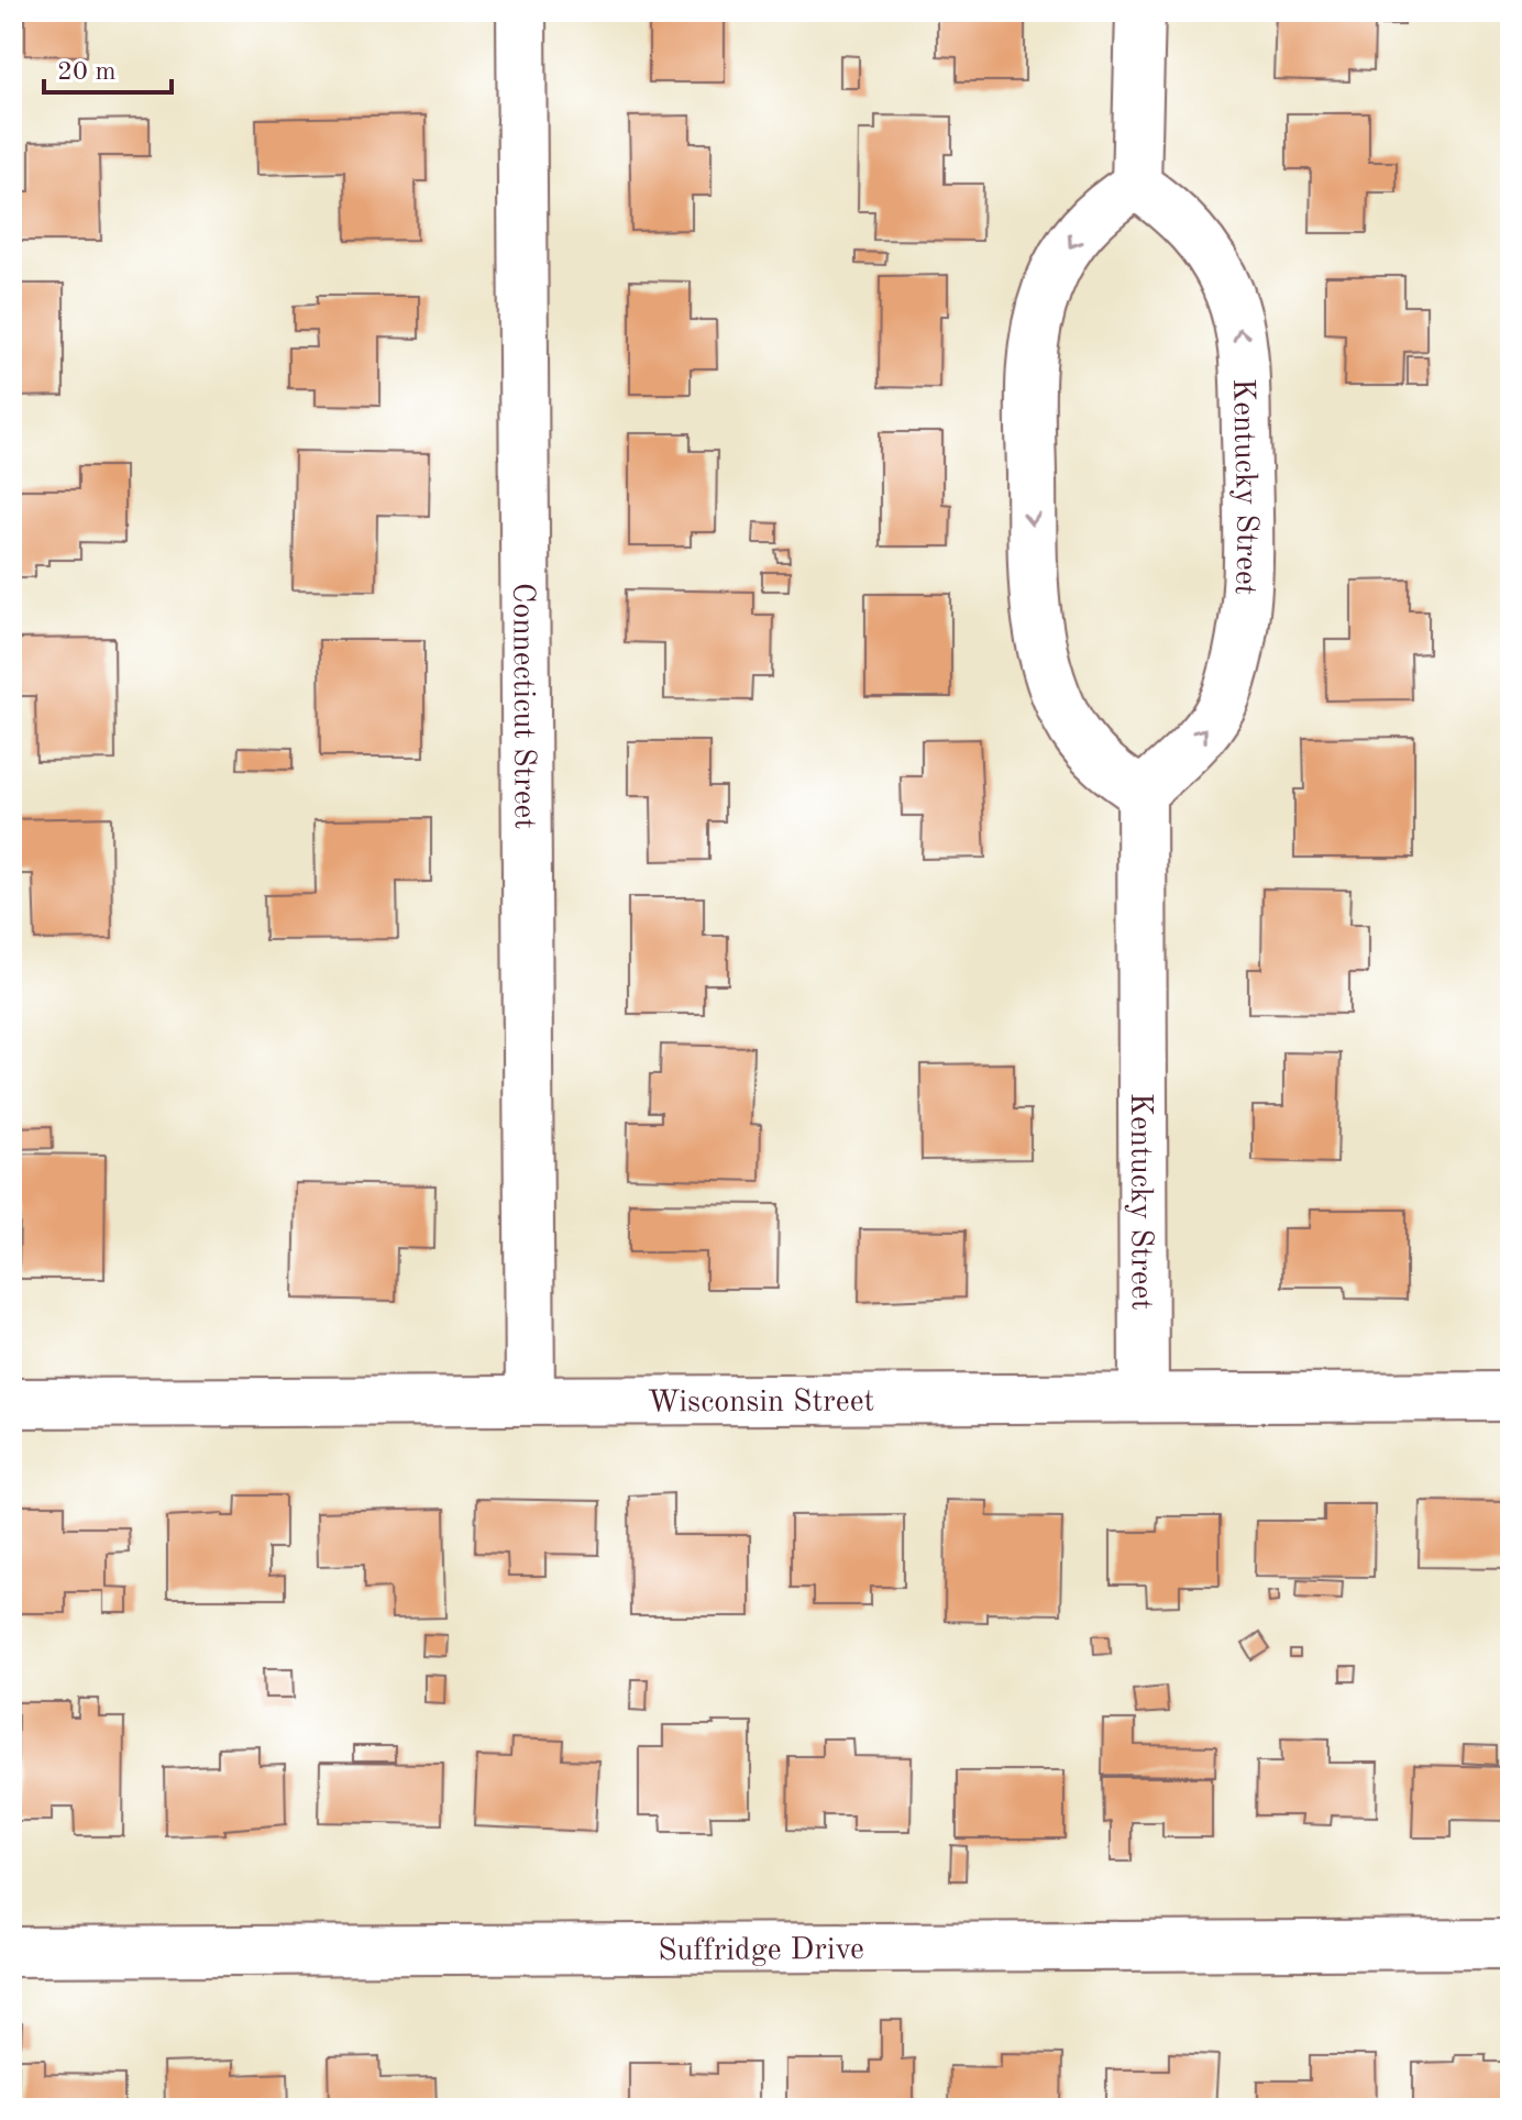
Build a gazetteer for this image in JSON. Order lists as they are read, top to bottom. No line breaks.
{"streets":{"street":["Kentucky Street","Connecticut Street","Wisconsin Street","Suffridge Drive"]},"crossings":[["Kentucky Street","Wisconsin Street"],["Connecticut Street","Wisconsin Street"]],"one_way":["Kentucky Street"],"scale_bar":"20 m"}
